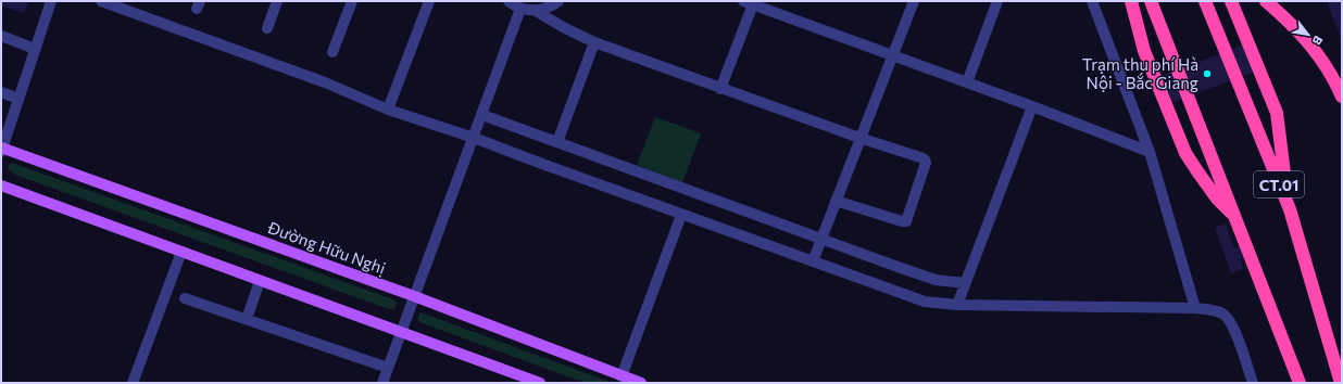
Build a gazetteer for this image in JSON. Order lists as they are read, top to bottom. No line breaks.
{"streets":{"highway":["CT.01"],"main road":["Đường Hữu Nghị"]},"places":["Trạm thu phí Hà Nội - Bắc Giang"],"north":"bottom right"}
